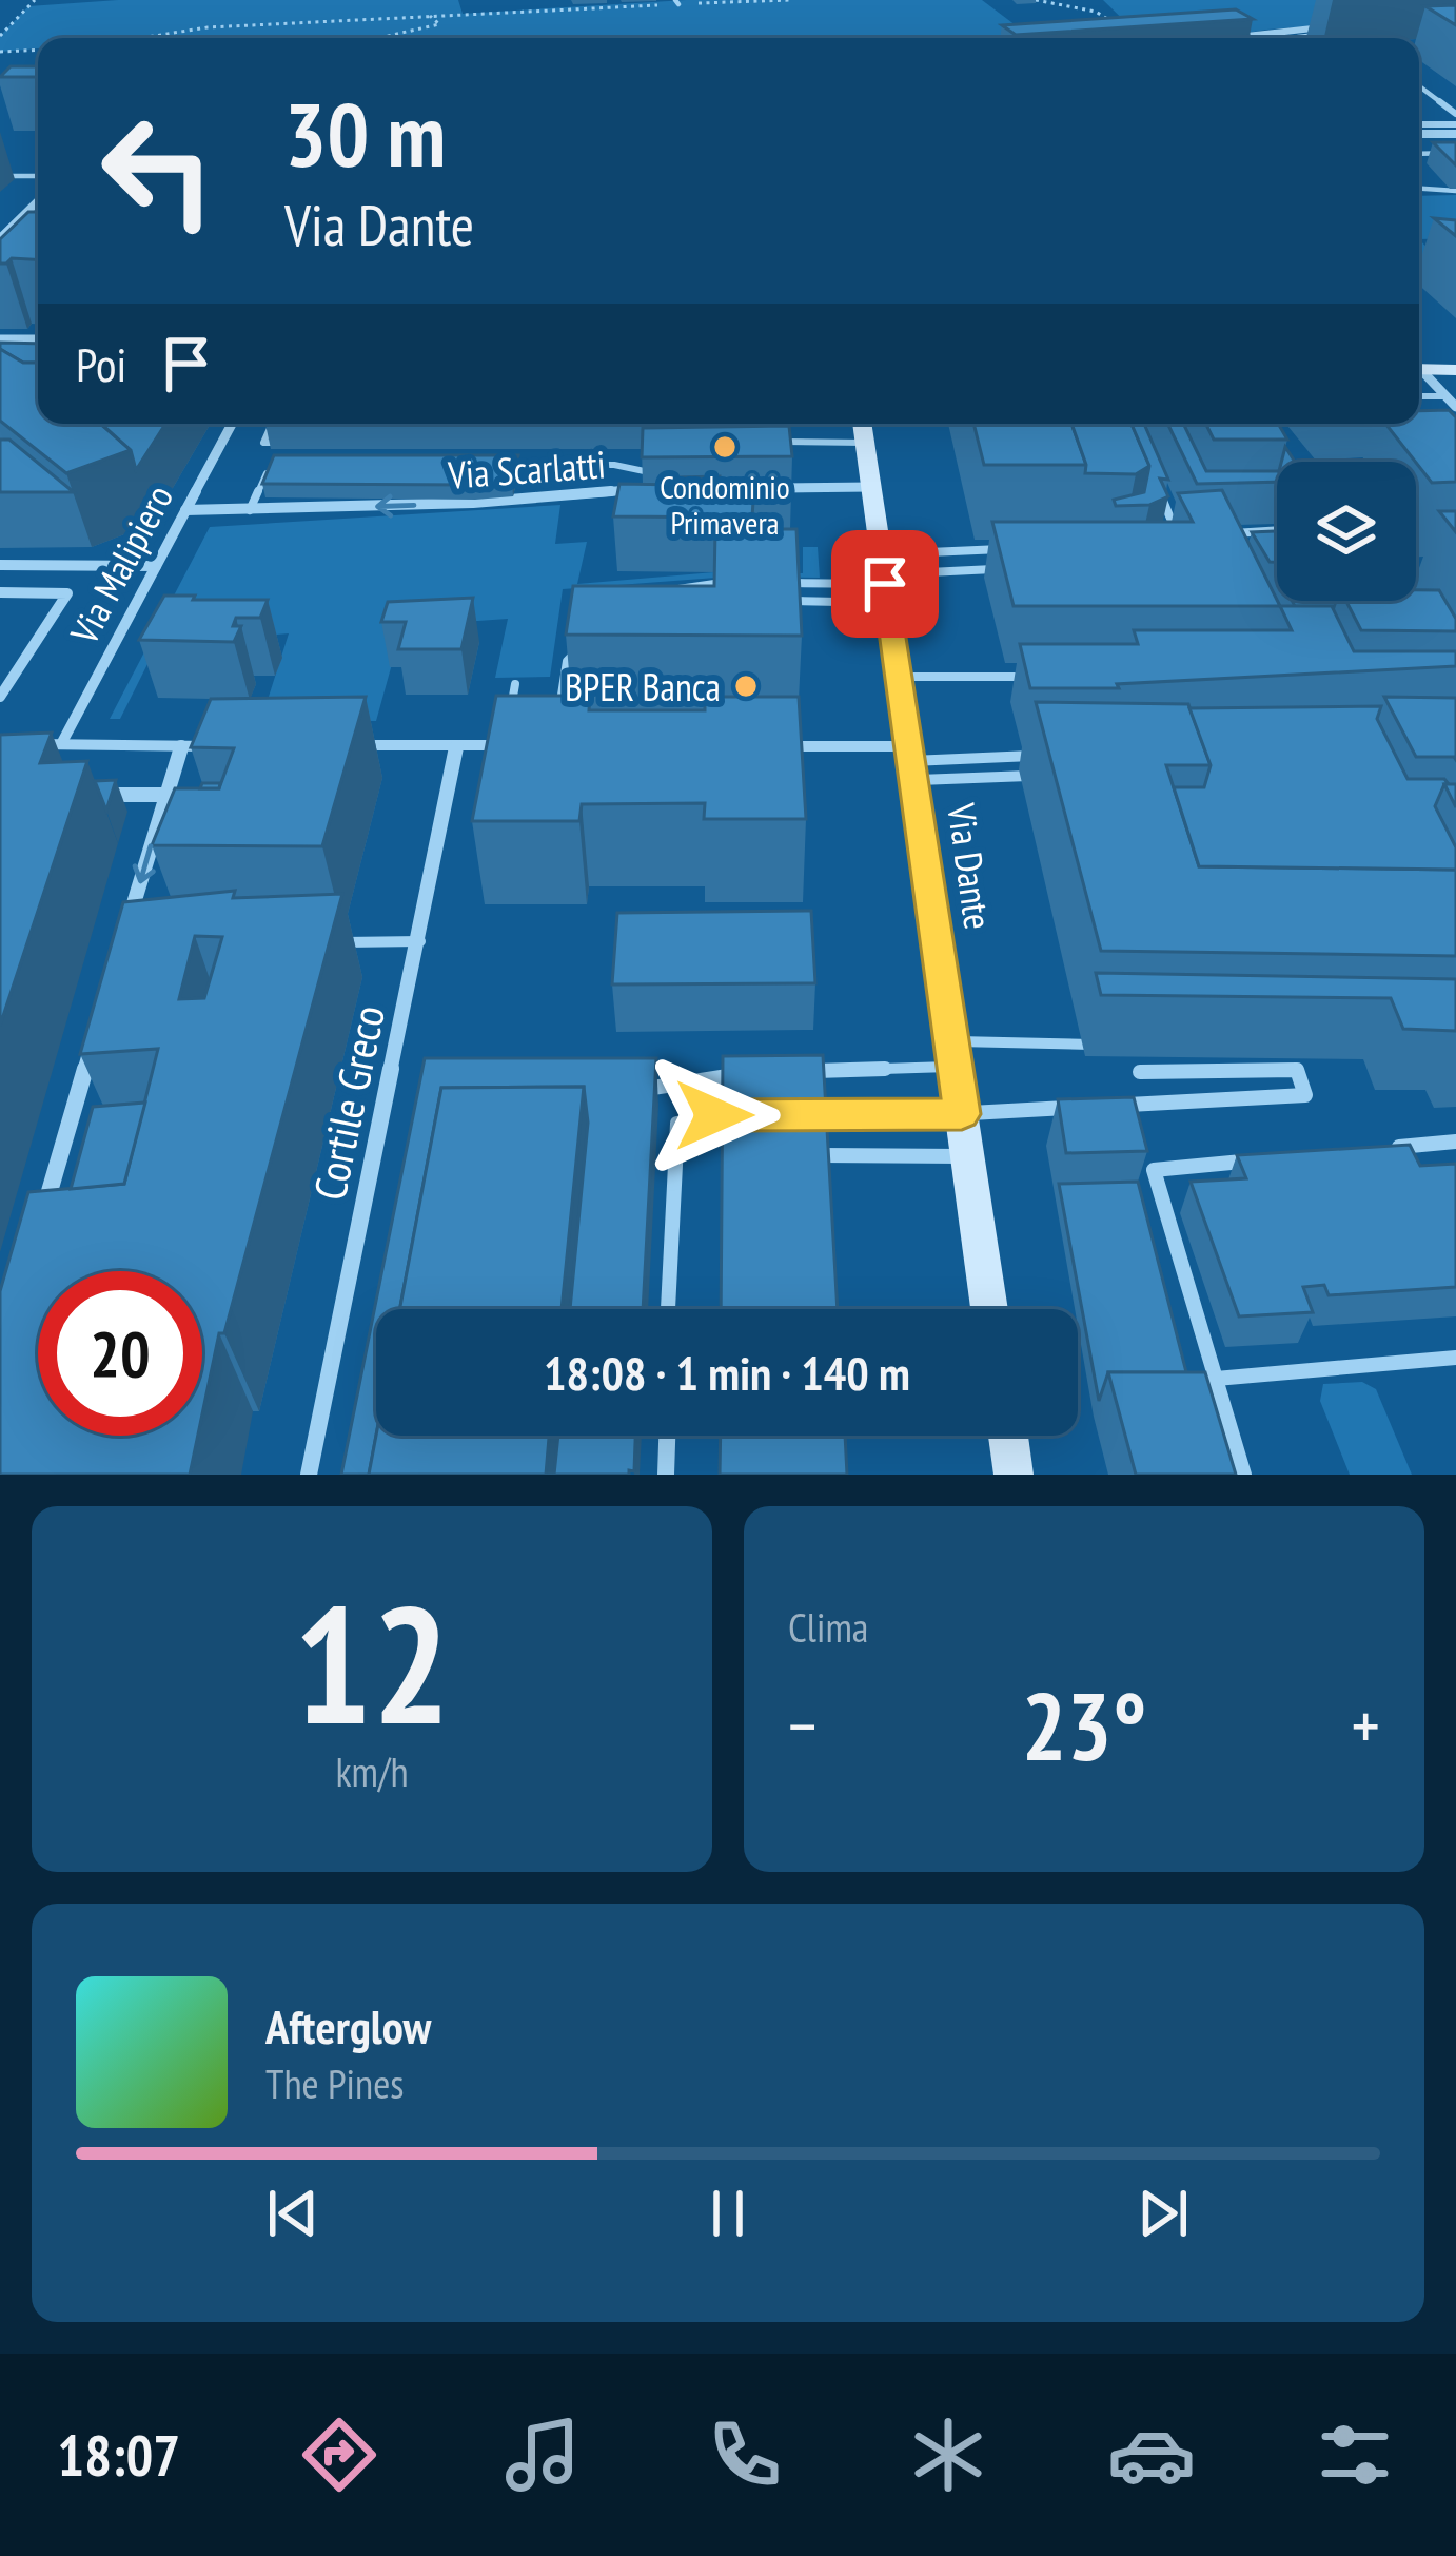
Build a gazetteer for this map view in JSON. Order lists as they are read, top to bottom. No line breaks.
{"streets":{"street":["Via Scarlatti","Via Malipiero","Via Dante","Cortile Greco"]},"crossings":[["Via Scarlatti","Via Malipiero"]],"one_way":["Via Scarlatti"],"places":["Condominio Primavera","BPER Banca"],"page":{"turn":["30 m","Via Dante"],"then":"Poi","limit":"20","trip":"18:08 · 1 min · 140 m","tile":[["12","km/h"],"Clima"],"heat":["−","23°","+"],"song":["Afterglow","The Pines"],"tabs":"18:07"}}
